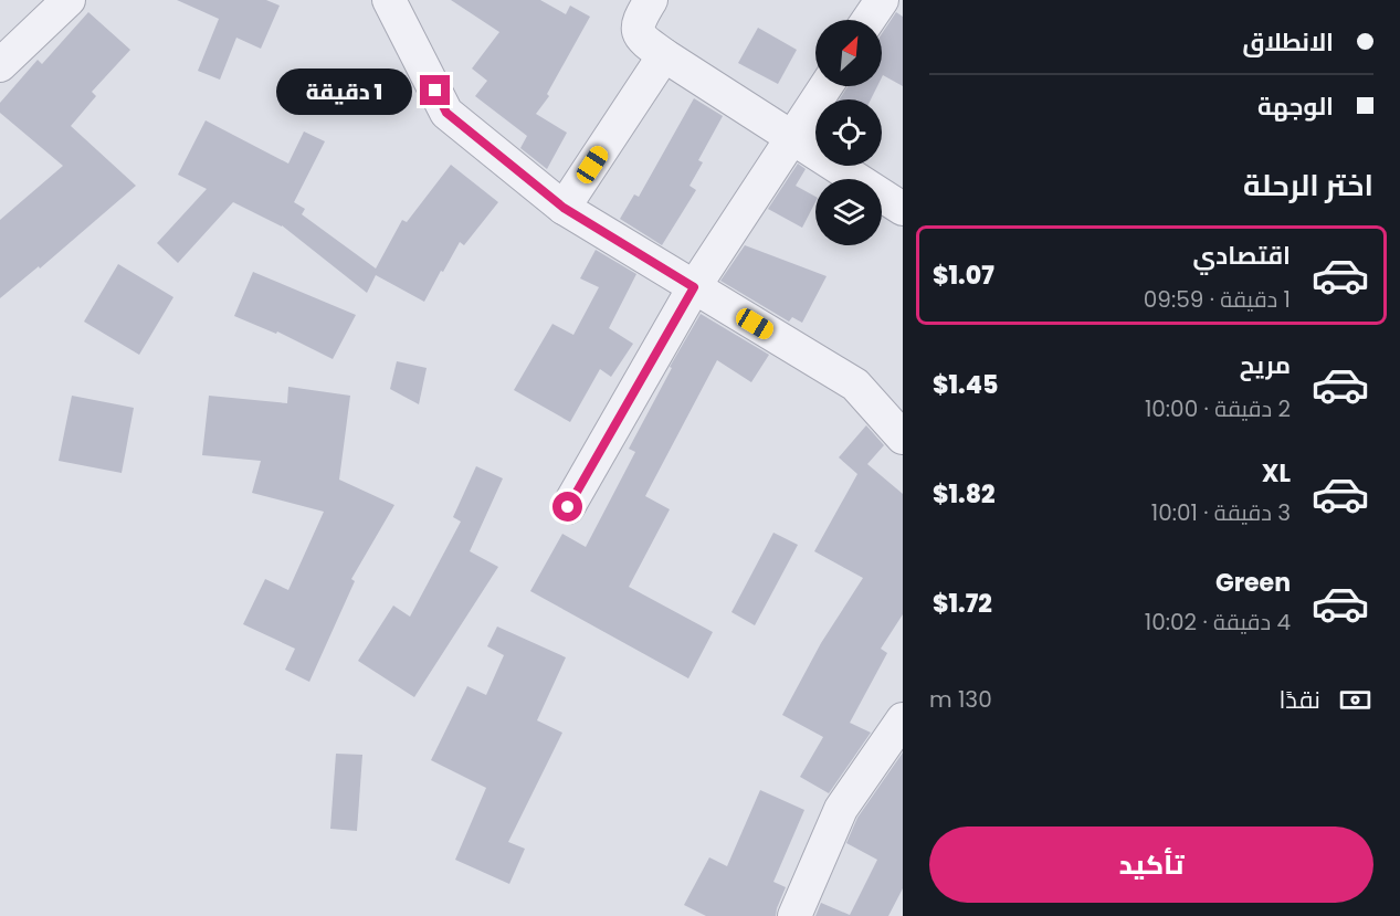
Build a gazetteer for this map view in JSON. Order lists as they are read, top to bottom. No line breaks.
{"north":"top right","page":{"banner":["الانطلاق","الوجهة"],"bubble":"1 دقيقة","heading":"اختر الرحلة","list":[{"name":"اقتصادي","note":"1 دقيقة · 09:59","value":"$1.07"},{"name":"مريح","note":"2 دقيقة · 10:00","value":"$1.45"},{"name":"XL","note":"3 دقيقة · 10:01","value":"$1.82"},{"name":"Green","note":"4 دقيقة · 10:02","value":"$1.72"}],"pay":["نقدًا","130 m"],"buttons":"تأكيد"}}
